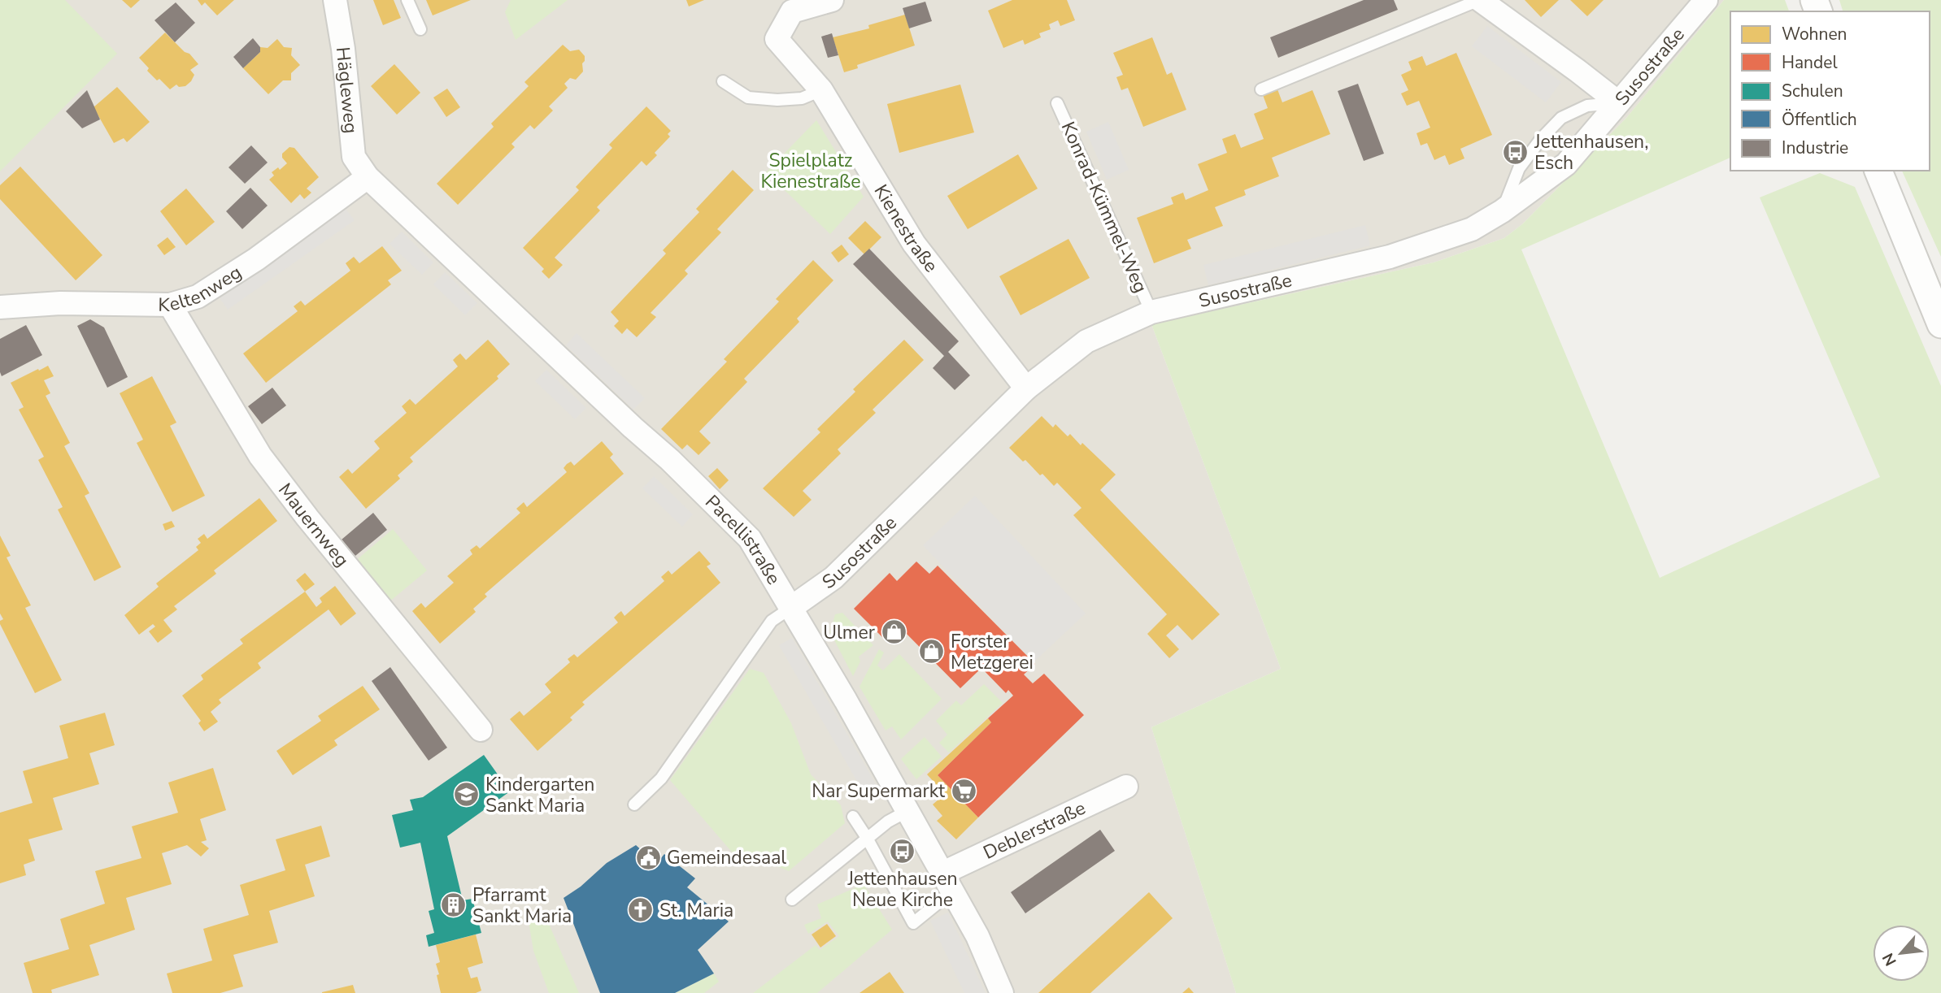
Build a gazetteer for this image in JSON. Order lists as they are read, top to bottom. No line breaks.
{"streets":{"street":["Susostraße","Hägleweg","Kienestraße","Keltenweg","Mauernweg","Pacellistraße","Deblerstraße"],"lane":["Konrad-Kümmel-Weg"]},"crossings":[["Susostraße","Konrad-Kümmel-Weg"],["Susostraße","Kienestraße"],["Susostraße","Pacellistraße"],["Hägleweg","Keltenweg"],["Hägleweg","Pacellistraße"],["Keltenweg","Mauernweg"],["Keltenweg","Pacellistraße"],["Pacellistraße","Deblerstraße"]],"parks":["Spielplatz Kienestraße"],"places":{"bus stop":["Jettenhausen, Esch","Jettenhausen Neue Kirche"],"shop":["Ulmer","Forster Metzgerei"],"supermarket":["Nar Supermarkt"],"school or university":["Kindergarten Sankt Maria"],"public building":["Gemeindesaal"],"building":["Pfarramt Sankt Maria"],"church":["St. Maria"]},"legend":["Wohnen","Handel","Schulen","Öffentlich","Industrie"],"north":"bottom left"}
